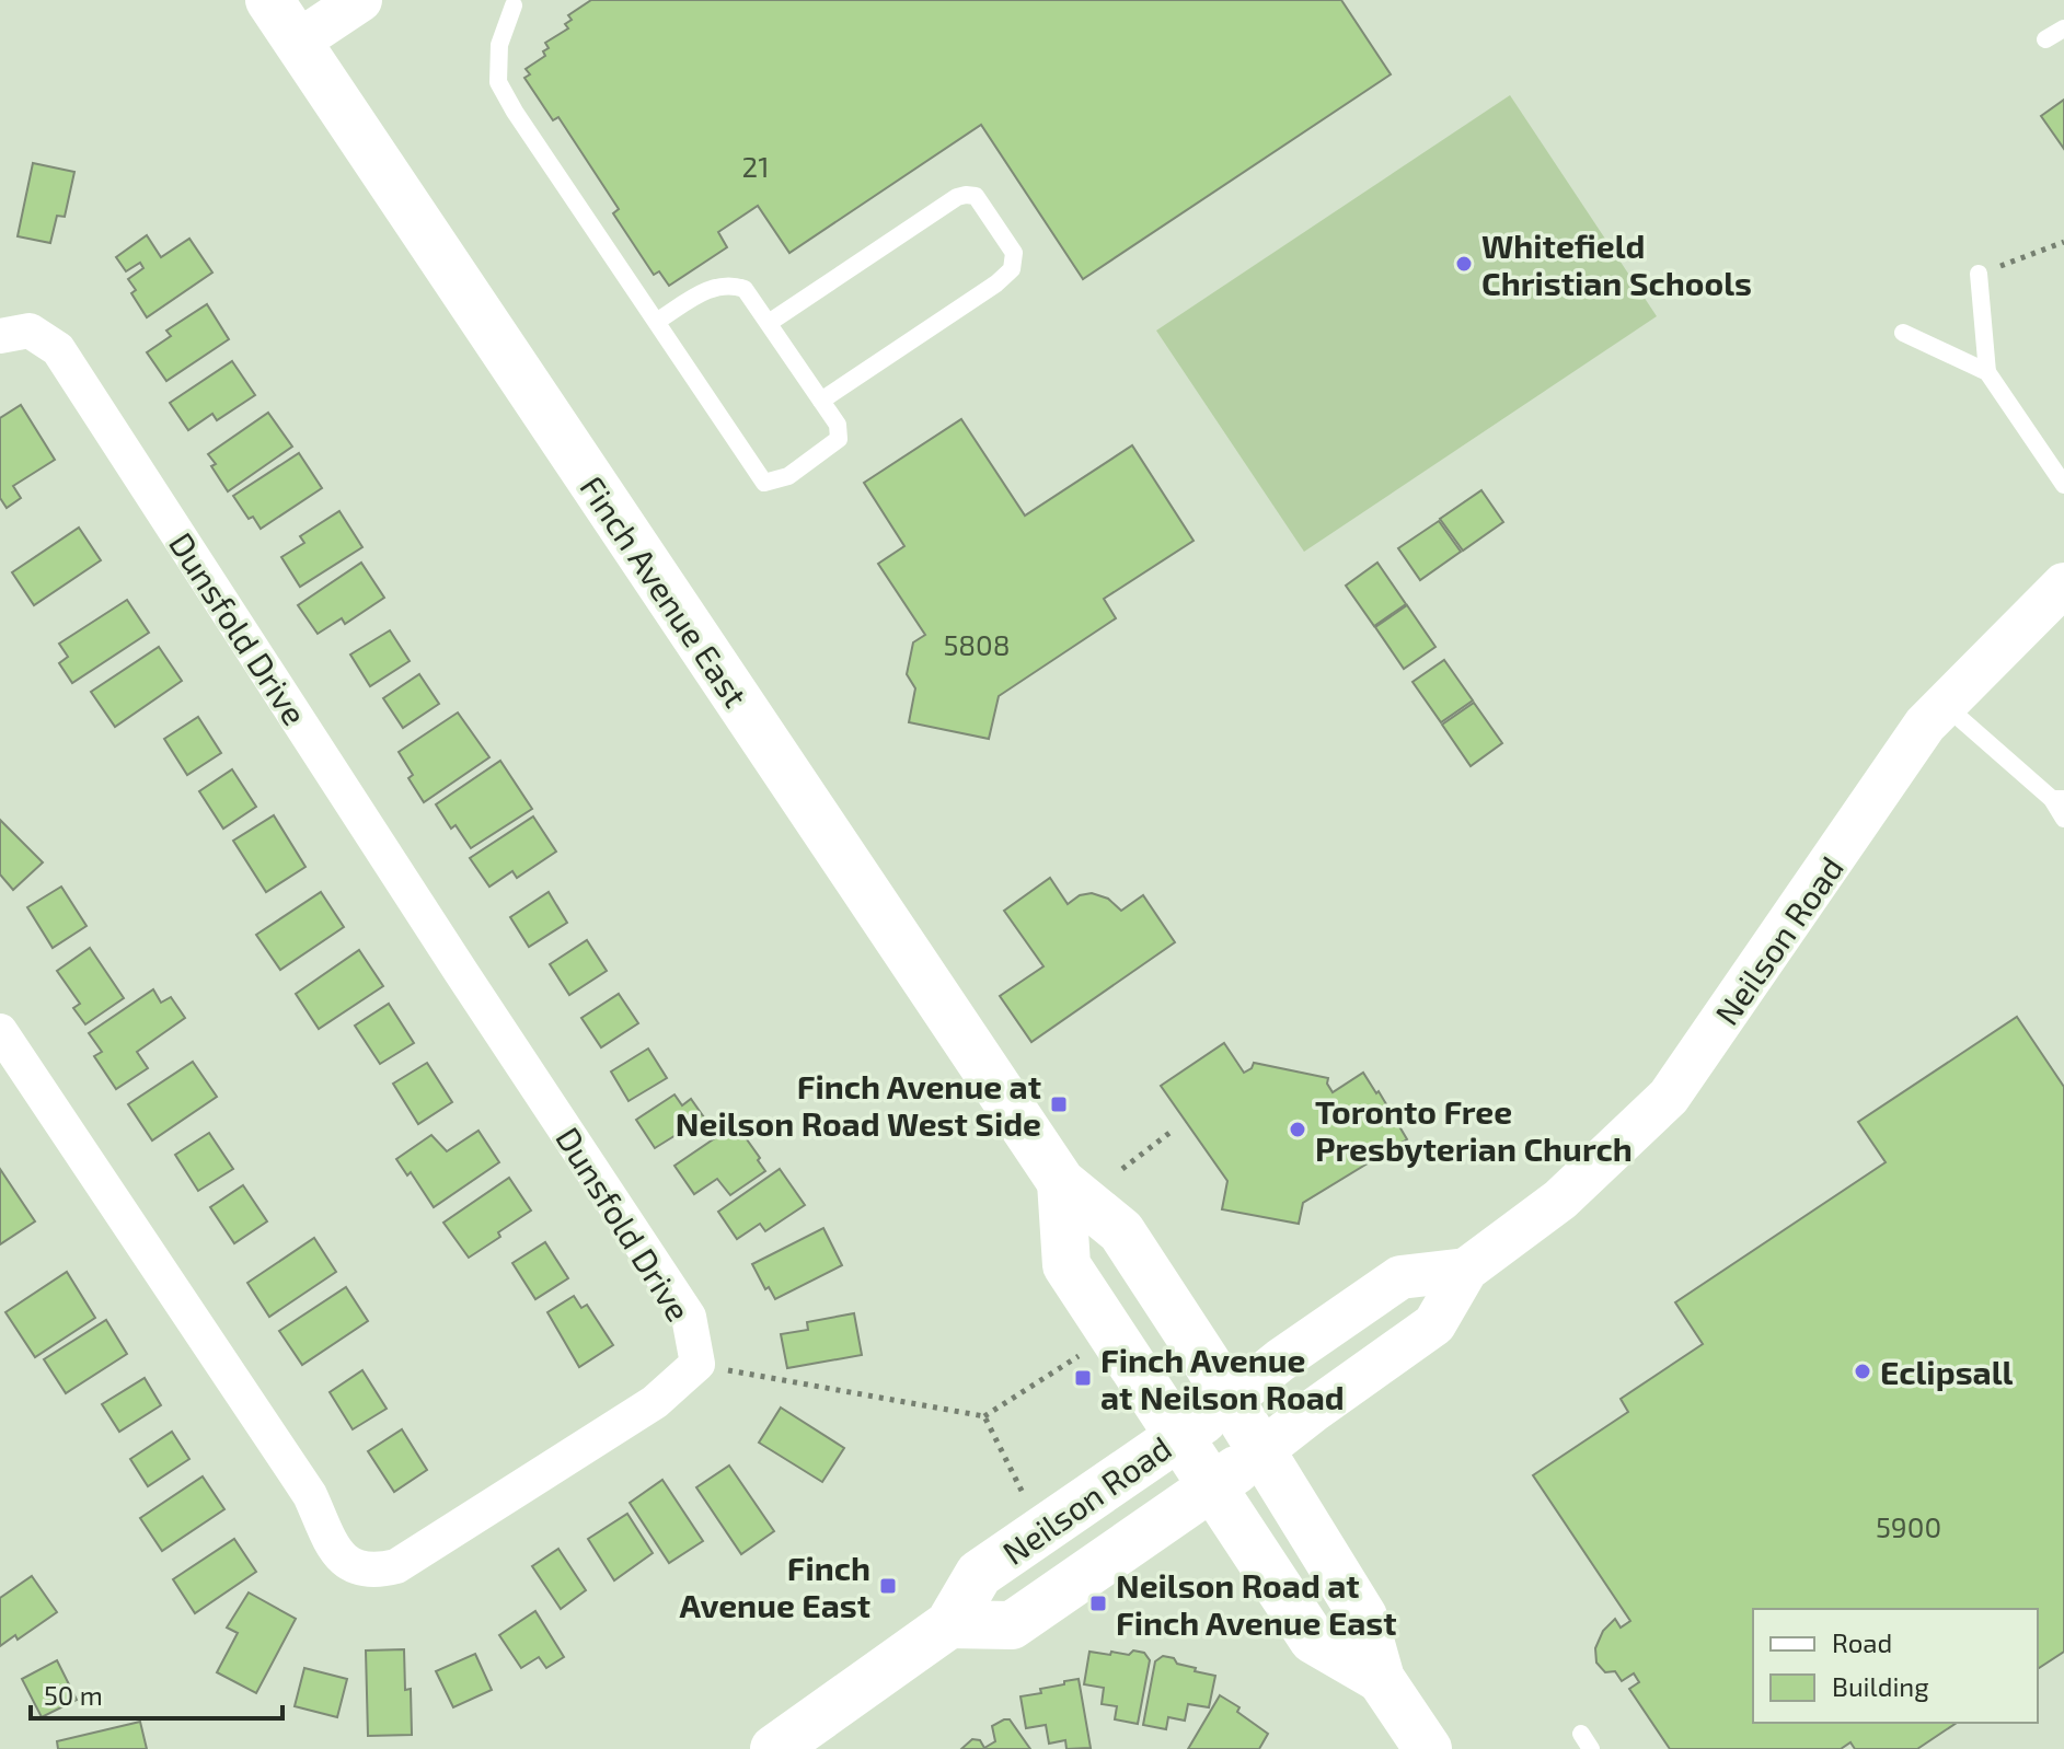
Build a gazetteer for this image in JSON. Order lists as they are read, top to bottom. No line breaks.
{"streets":{"main road":["Finch Avenue East","Neilson Road"],"street":["Dunsfold Drive"]},"crossings":[["Finch Avenue East","Neilson Road"]],"places":{"other":["Whitefield Christian Schools","Toronto Free Presbyterian Church","Eclipsall"],"transit":["Finch Avenue at Neilson Road West Side","Finch Avenue at Neilson Road","Finch Avenue East","Neilson Road at Finch Avenue East"]},"house_numbers":["21","5808","5900"],"legend":["Road","Building"],"scale_bar":"50 m"}
